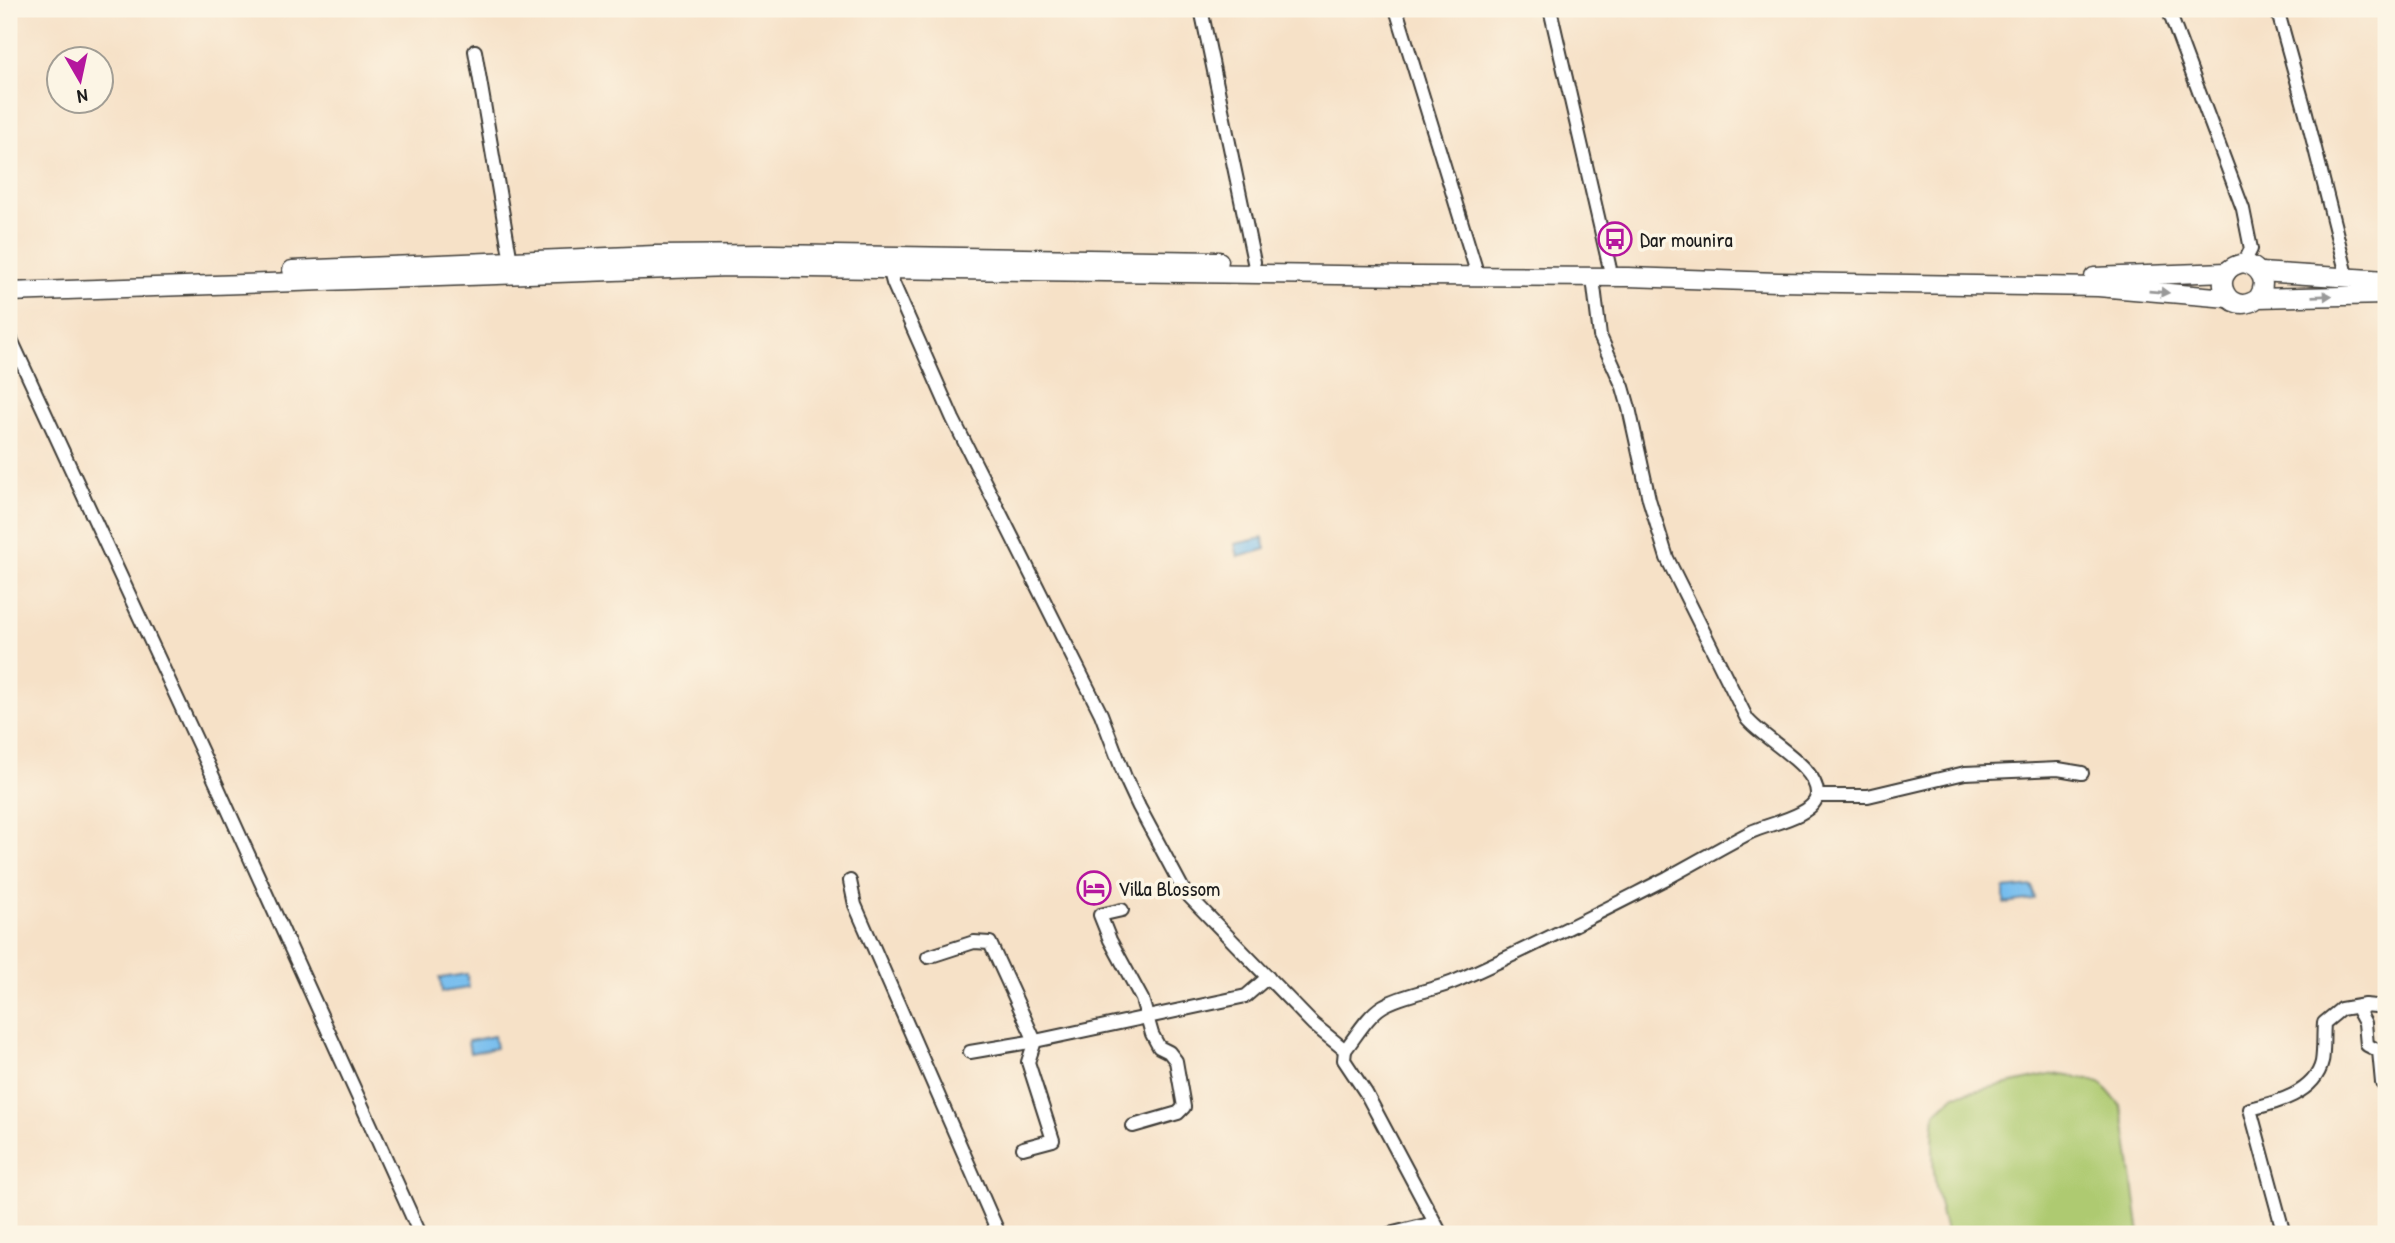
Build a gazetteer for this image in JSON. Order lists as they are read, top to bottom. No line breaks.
{"places":{"bus stop":["Dar mounira"],"hotel":["Villa Blossom"]},"north":"bottom"}
